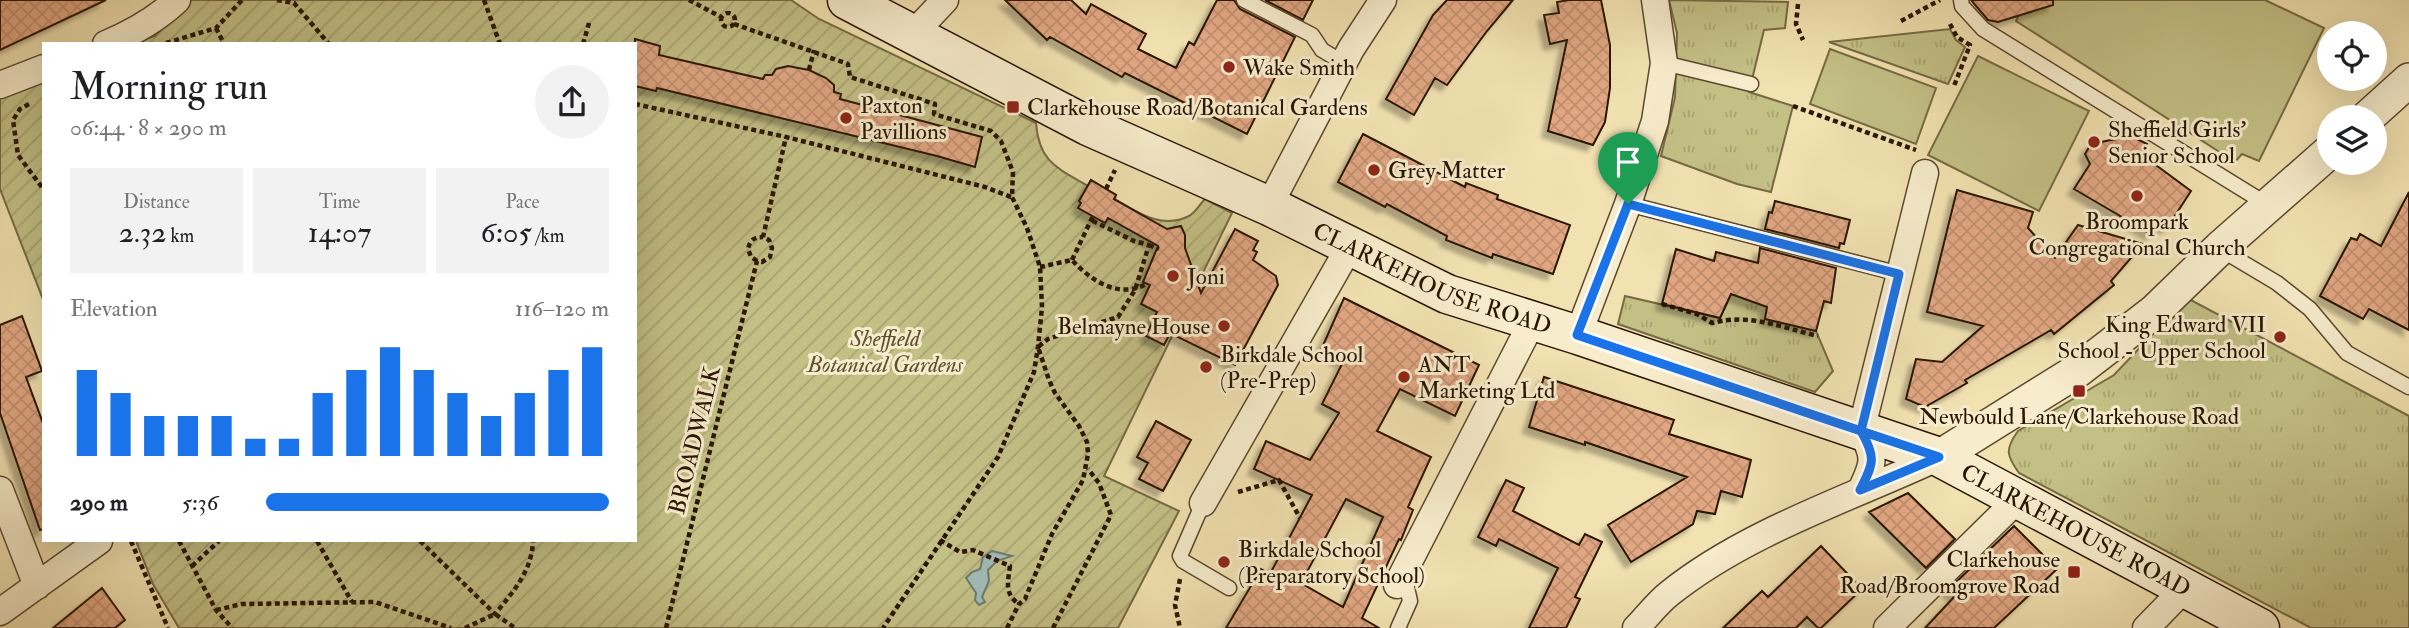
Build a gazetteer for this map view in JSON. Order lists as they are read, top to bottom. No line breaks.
{"streets":{"main road":["CLARKEHOUSE ROAD"],"path":["BROADWALK"]},"parks":["Sheffield Botanical Gardens"],"places":{"other":["Wake Smith","Paxton Pavillions","Sheffield Girls’ Senior School","Grey Matter","Broompark Congregational Church","Joni","Belmayne House","King Edward VII School - Upper School","Birkdale School (Pre-Prep)","ANT Marketing Ltd","Birkdale School (Preparatory School)"],"transit":["Clarkehouse Road/Botanical Gardens","Newbould Lane/Clarkehouse Road","Clarkehouse Road/Broomgrove Road"]},"page":{"heading":["Morning run","06:44 · 8 × 290 m"],"stats":[["Distance","2.32 km"],["Time","14:07"],["Pace","6:05 /km"]],"chart":["Elevation","116–120 m"],"list":[{"name":"290 m","note":"5:36"}]}}
